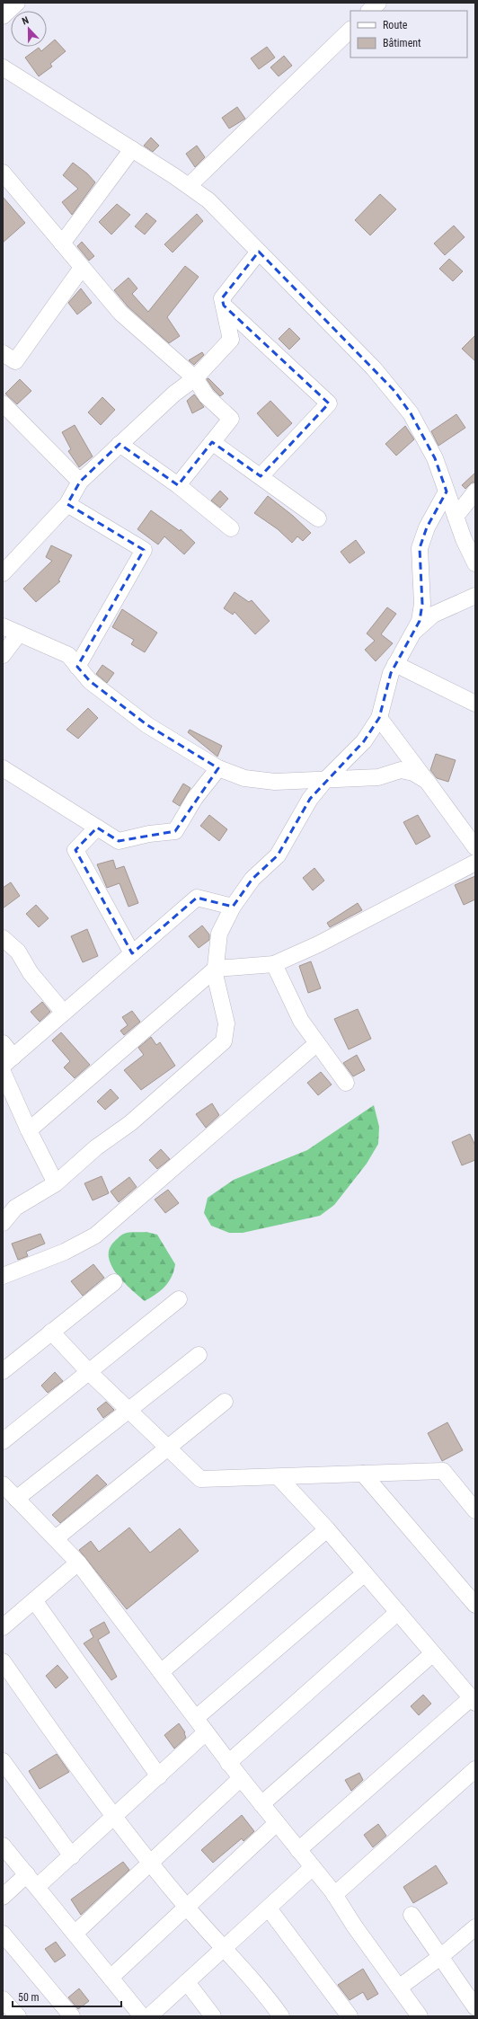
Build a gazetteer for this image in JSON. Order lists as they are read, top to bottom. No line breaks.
{"legend":["Route","Bâtiment"],"scale_bar":"50 m","north":"top"}
